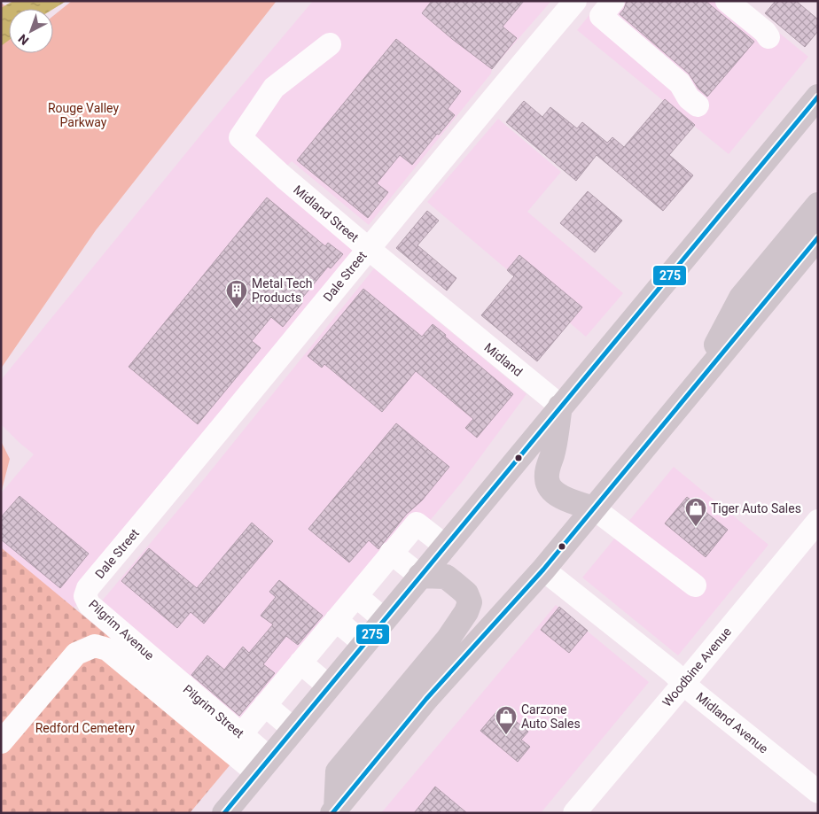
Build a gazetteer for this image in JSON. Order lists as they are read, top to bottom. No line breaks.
{"streets":{"street":["Midland Street","Dale Street","Midland","Pilgrim Avenue","Woodbine Avenue","Pilgrim Street","Midland Avenue"]},"crossings":[["Midland Street","Dale Street"],["Midland Street","Midland"],["Dale Street","Midland"],["Dale Street","Pilgrim Avenue"],["Pilgrim Avenue","Pilgrim Street"],["Woodbine Avenue","Midland Avenue"]],"parks":["Rouge Valley Parkway","Redford Cemetery"],"places":{"building":["Metal Tech Products"],"shop":["Tiger Auto Sales","Carzone Auto Sales"]},"lines":["transit line 275"],"north":"bottom left"}
